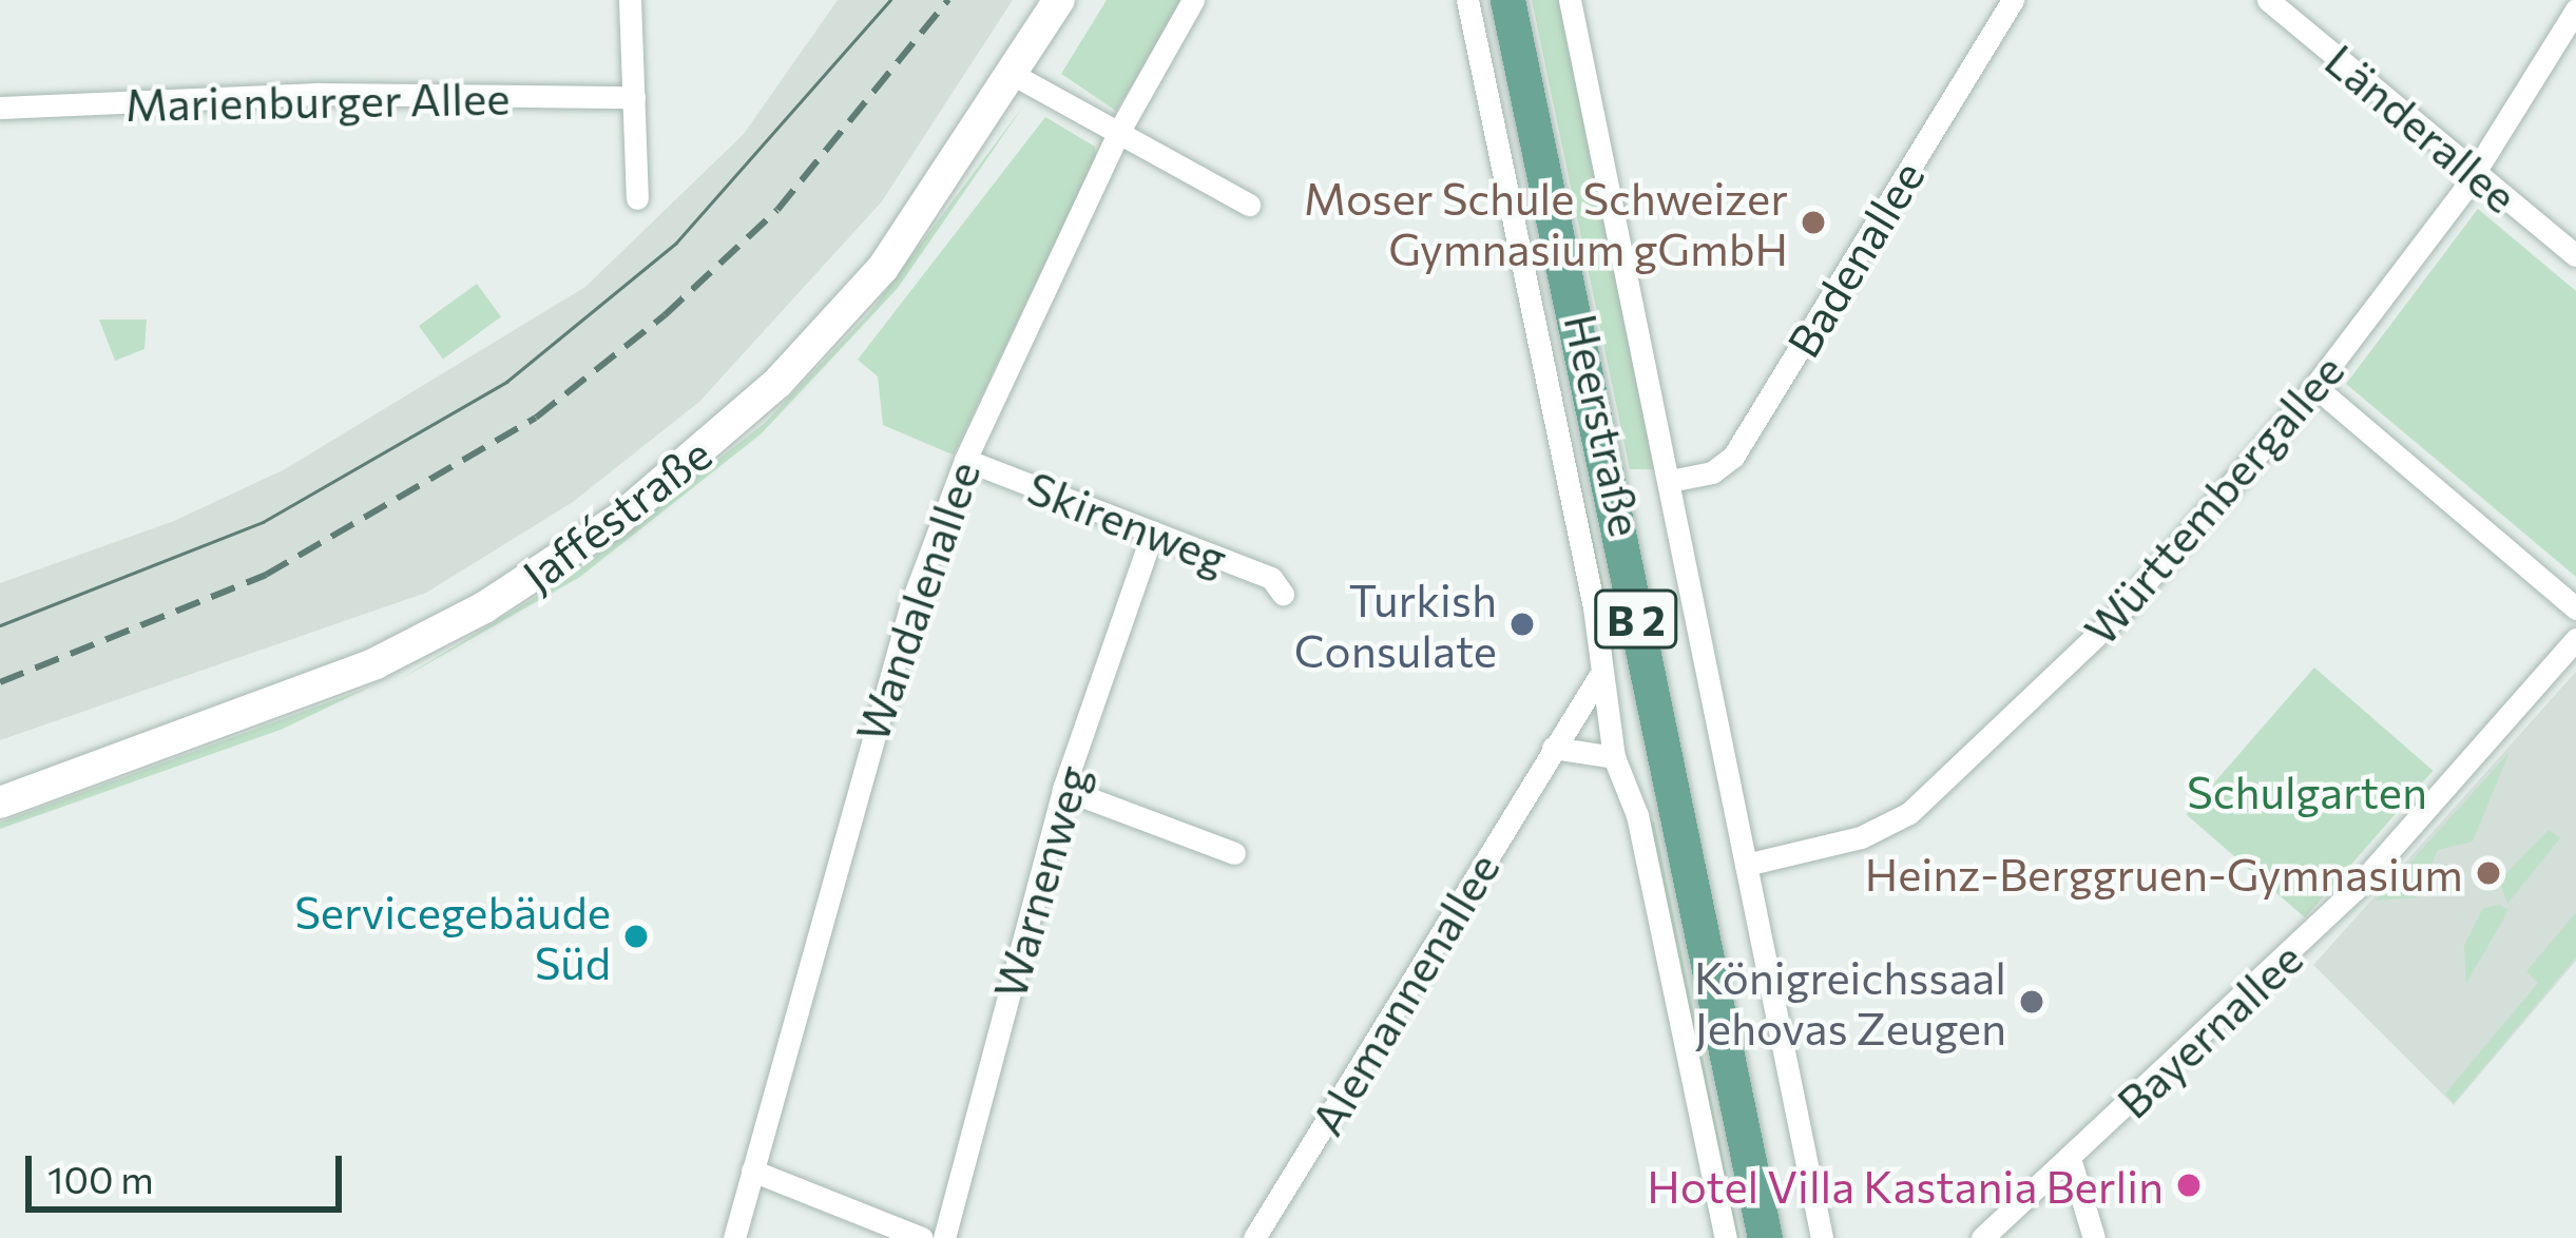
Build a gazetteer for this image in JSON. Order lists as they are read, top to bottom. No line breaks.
{"streets":{"main road":["Heerstraße","Jafféstraße","B 2"],"street":["Marienburger Allee","Länderallee","Badenallee","Württembergallee","Skirenweg","Wandalenallee","Warnenweg","Alemannenallee","Bayernallee"]},"crossings":[["Länderallee","Württembergallee"],["Badenallee","Heerstraße"],["Heerstraße","Württembergallee"],["Heerstraße","Alemannenallee"],["Skirenweg","Wandalenallee"],["Skirenweg","Warnenweg"]],"parks":["Schulgarten"],"places":["Moser Schule Schweizer Gymnasium gGmbH","Turkish Consulate","Heinz-Berggruen-Gymnasium","Servicegebäude Süd","Königreichssaal Jehovas Zeugen","Hotel Villa Kastania Berlin"],"scale_bar":"100 m"}
